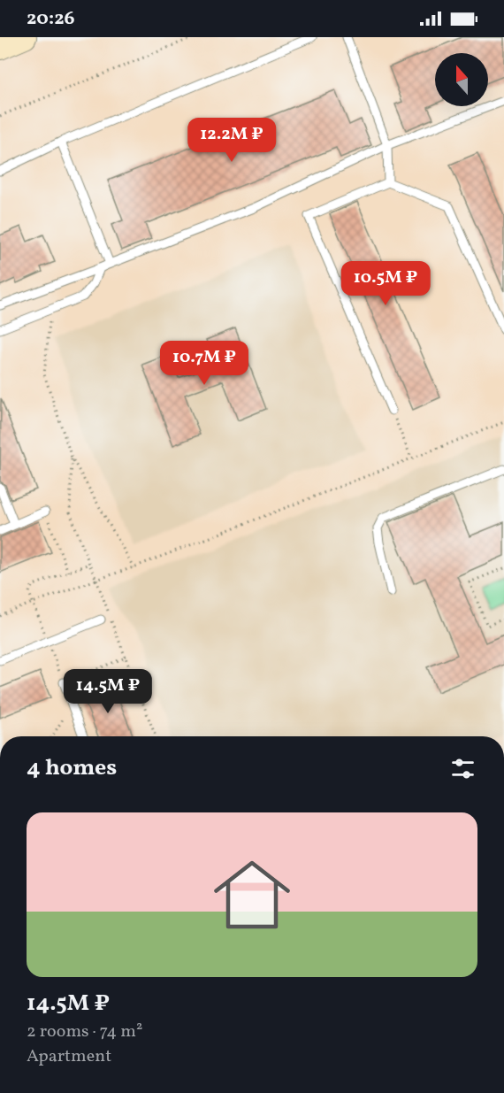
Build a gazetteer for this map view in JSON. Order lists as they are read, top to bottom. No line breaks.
{"north":"top","page":{"status":"20:26","price":["12.2M ₽","10.5M ₽","10.7M ₽","14.5M ₽"],"heading":"4 homes","list":[{"name":"14.5M ₽","note":"2 rooms · 74 m² · Apartment"}]}}
